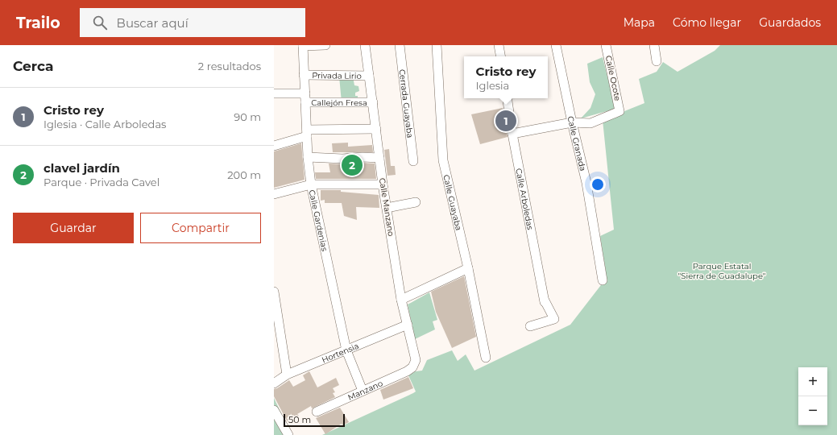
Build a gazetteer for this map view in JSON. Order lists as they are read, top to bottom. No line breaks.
{"streets":{"street":["Privada Lirio","Calle Ocote","Callejón Fresa","Cerrada Guayaba","Calle Granada","Calle Arboledas","Calle Guayaba","Calle Manzano","Calle Gardenias","Hortensia","Manzano"]},"crossings":[["Privada Lirio","Calle Manzano"],["Privada Lirio","Calle Gardenias"],["Calle Ocote","Calle Granada"],["Callejón Fresa","Calle Manzano"],["Callejón Fresa","Calle Gardenias"],["Calle Manzano","Hortensia"],["Calle Manzano","Manzano"],["Calle Gardenias","Hortensia"],["Calle Gardenias","Manzano"]],"parks":["Parque Estatal \"Sierra de Guadalupe\""],"scale_bar":"50 m","page":{"header":"Trailo","search":"Buscar aquí","nav":["Mapa","Cómo llegar","Guardados"],"heading":["Cerca","2 resultados"],"popup":["Cristo rey","Iglesia"],"list":[{"mark":"1","name":"Cristo rey","note":"Iglesia · Calle Arboledas","value":"90 m"},{"mark":"2","name":"clavel jardín","note":"Parque · Privada Cavel","value":"200 m"}],"pins":["1","2"],"buttons":["Guardar","Compartir"],"map_buttons":["+","−"],"scale":"50 m"}}
